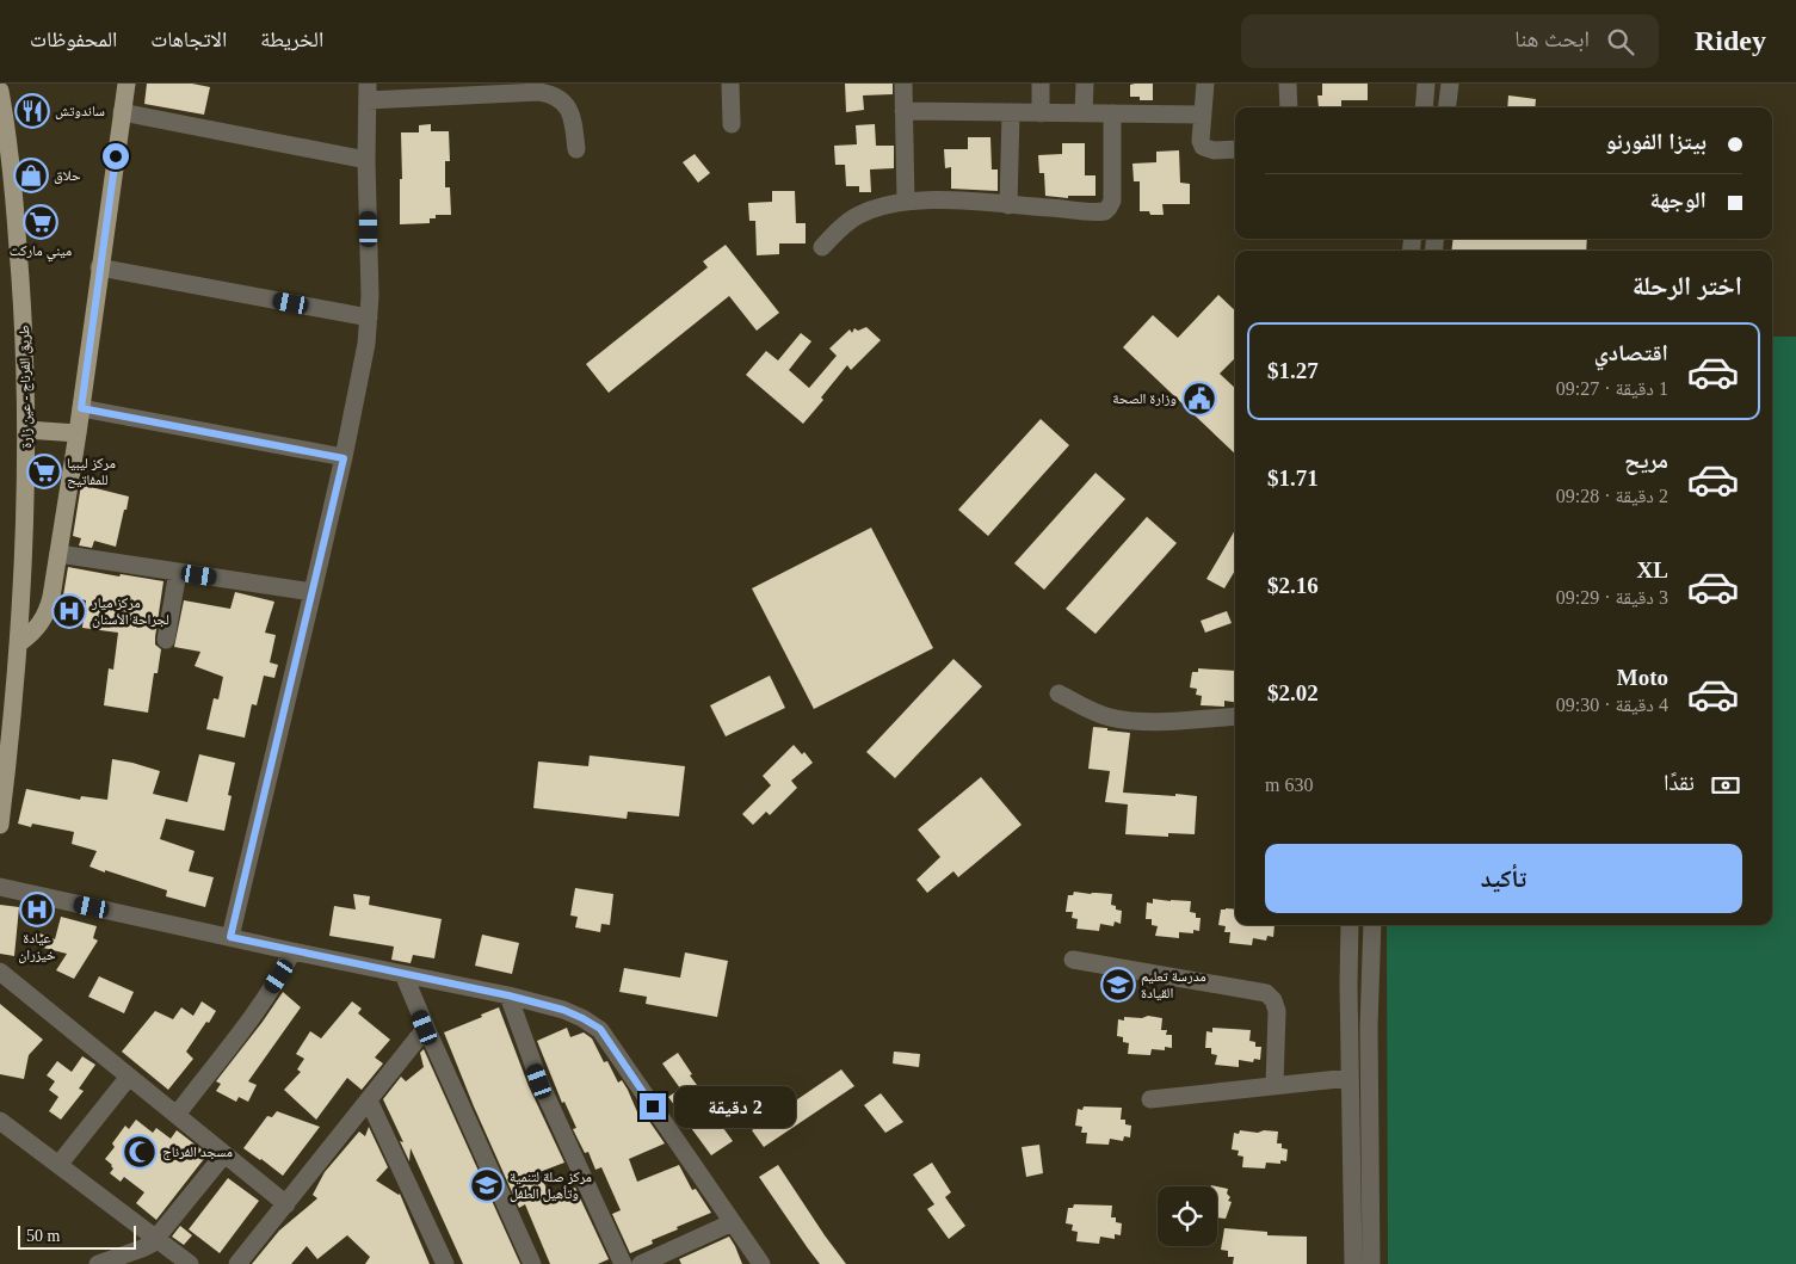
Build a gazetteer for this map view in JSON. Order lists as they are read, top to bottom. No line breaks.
{"streets":{"main road":["طريق الفرناج - عين زارة"]},"places":{"restaurant":["ساندوتش"],"shop":["حلاق"],"supermarket":["ميني ماركت","مركز ليبيا للمفاتيح"],"public building":["وزارة الصحة"],"hospital":["مركز ميار لجراحة الأسنان","عيادة خيزران"],"school or university":["مدرسة تعليم القيادة","مركز صلة لتنمية وتأهيل الطفل"],"mosque":["مسجد الفرناج"]},"scale_bar":"50 m","page":{"header":"Ridey","search":"ابحث هنا","nav":["الخريطة","الاتجاهات","المحفوظات"],"banner":["بيتزا الفورنو","الوجهة"],"heading":"اختر الرحلة","list":[{"name":"اقتصادي","note":"1 دقيقة · 09:27","value":"$1.27"},{"name":"مريح","note":"2 دقيقة · 09:28","value":"$1.71"},{"name":"XL","note":"3 دقيقة · 09:29","value":"$2.16"},{"name":"Moto","note":"4 دقيقة · 09:30","value":"$2.02"}],"pay":["نقدًا","630 m"],"buttons":"تأكيد","bubble":"2 دقيقة","scale":"50 m"}}
